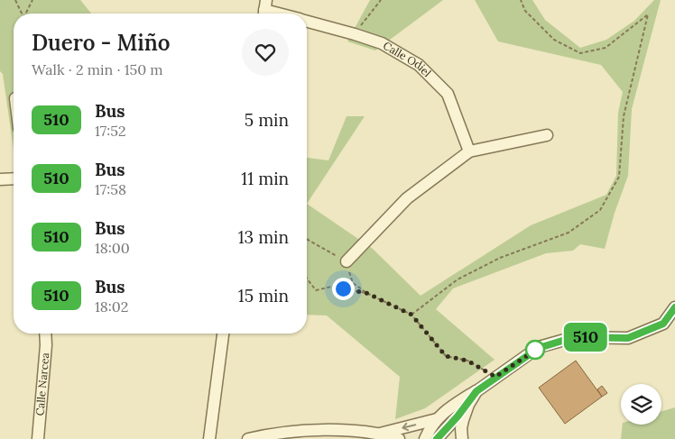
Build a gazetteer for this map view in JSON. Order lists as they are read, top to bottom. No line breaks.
{"streets":{"street":["Calle Odiel","Calle Narcea"]},"lines":["bus line 510"],"page":{"on_map":"510","heading":["Duero - Miño","Walk · 2 min · 150 m"],"list":[{"mark":"510","name":"Bus","note":"17:52","value":"5 min"},{"mark":"510","name":"Bus","note":"17:58","value":"11 min"},{"mark":"510","name":"Bus","note":"18:00","value":"13 min"},{"mark":"510","name":"Bus","note":"18:02","value":"15 min"}]}}
